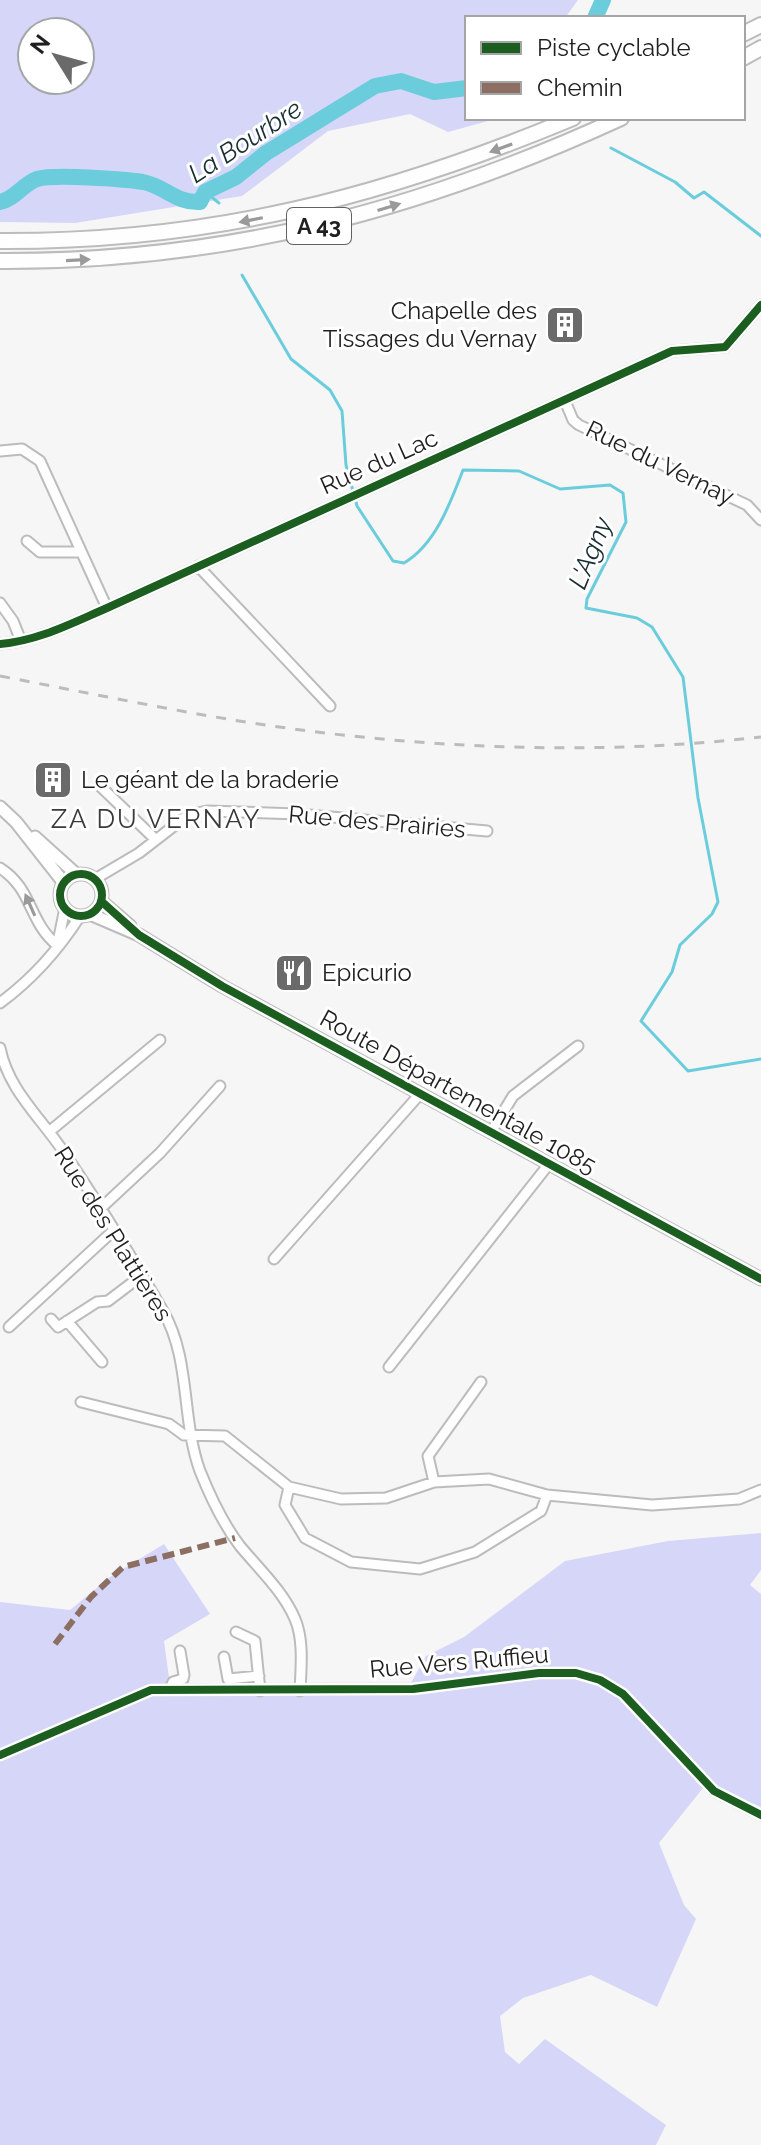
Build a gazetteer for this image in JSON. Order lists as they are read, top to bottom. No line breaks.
{"streets":{"highway":["A 43"],"main road":["Route Départementale 1085"],"street":["Rue du Lac","Rue du Vernay","Rue des Prairies","Rue des Plattières","Rue Vers Ruffieu"]},"crossings":[["Rue du Lac","Rue du Vernay"],["Rue des Plattières","Rue Vers Ruffieu"]],"districts":["ZA DU VERNAY"],"water":["La Bourbre","L'Agny"],"places":{"building":["Chapelle des Tissages du Vernay","Le géant de la braderie"],"restaurant":["Epicurio"]},"legend":["Piste cyclable","Chemin"],"north":"top left"}
